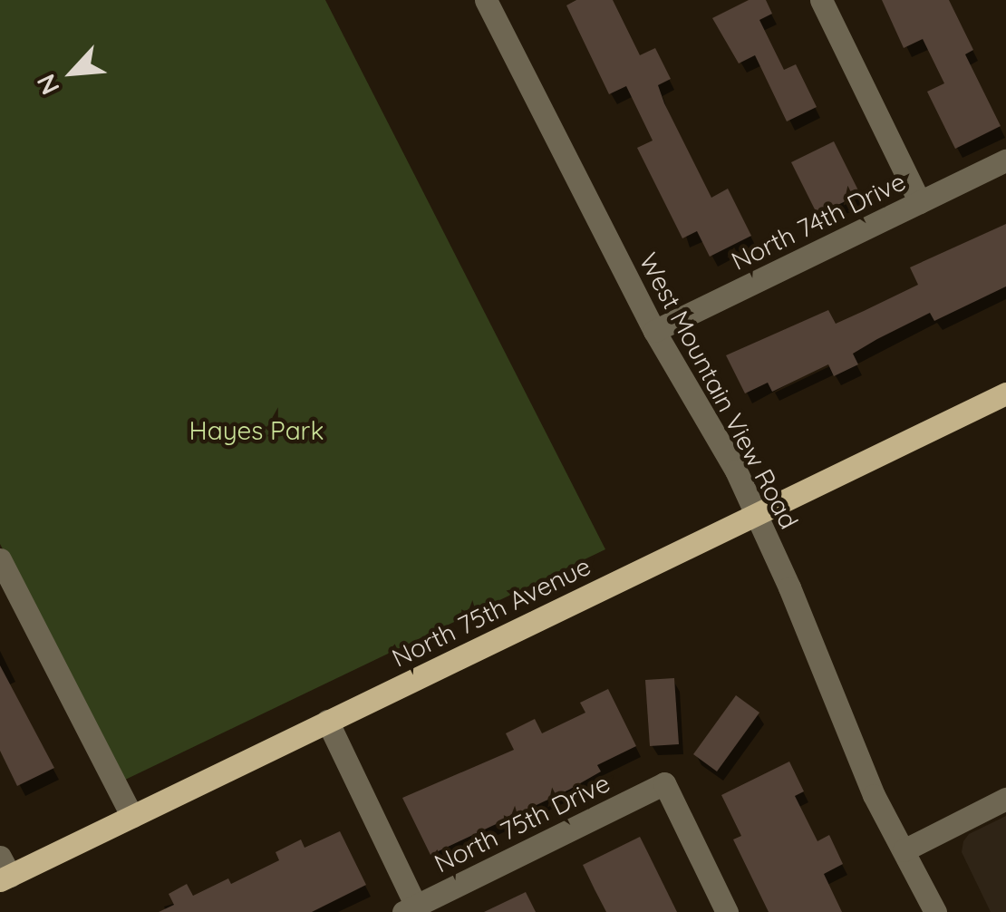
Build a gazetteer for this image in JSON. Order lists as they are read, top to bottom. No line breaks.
{"streets":{"main road":["North 75th Avenue"],"street":["North 74th Drive","West Mountain View Road","North 75th Drive"]},"crossings":[["North 74th Drive","West Mountain View Road"],["West Mountain View Road","North 75th Avenue"]],"parks":["Hayes Park"],"north":"bottom left"}
